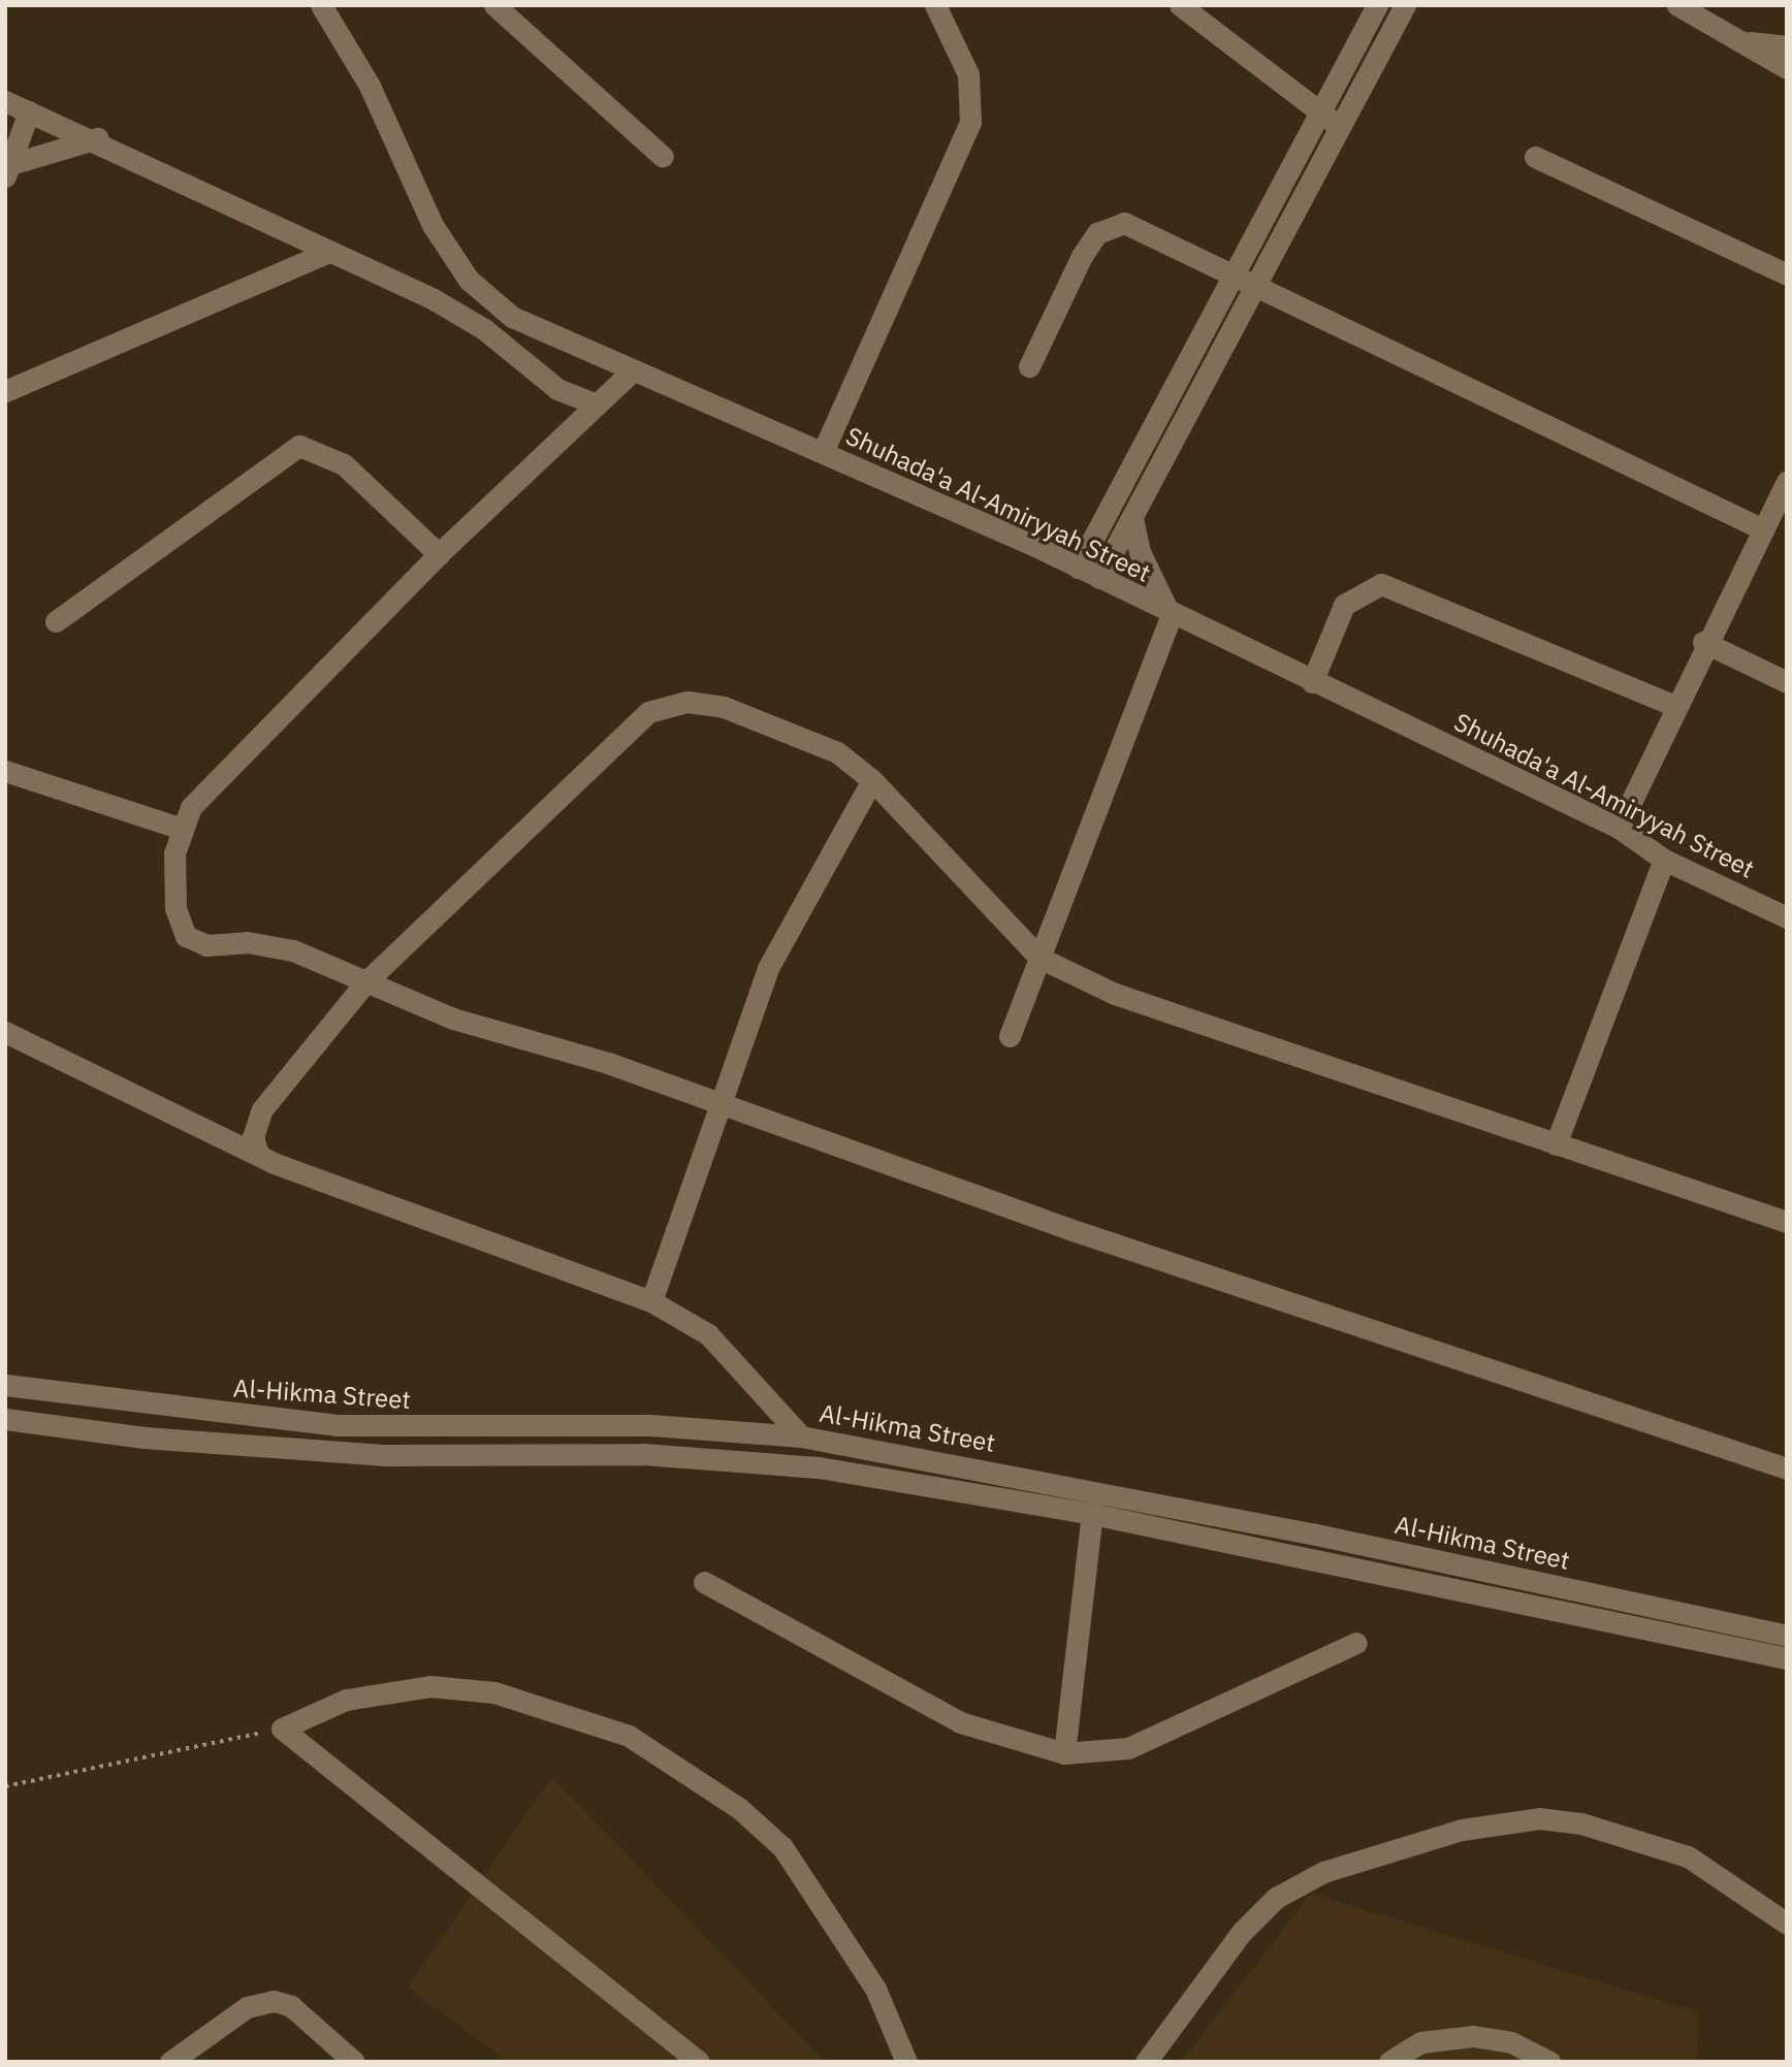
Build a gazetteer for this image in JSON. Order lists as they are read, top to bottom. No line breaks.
{"streets":{"street":["Shuhada'a Al-Amiryyah Street","Al-Hikma Street"]}}
